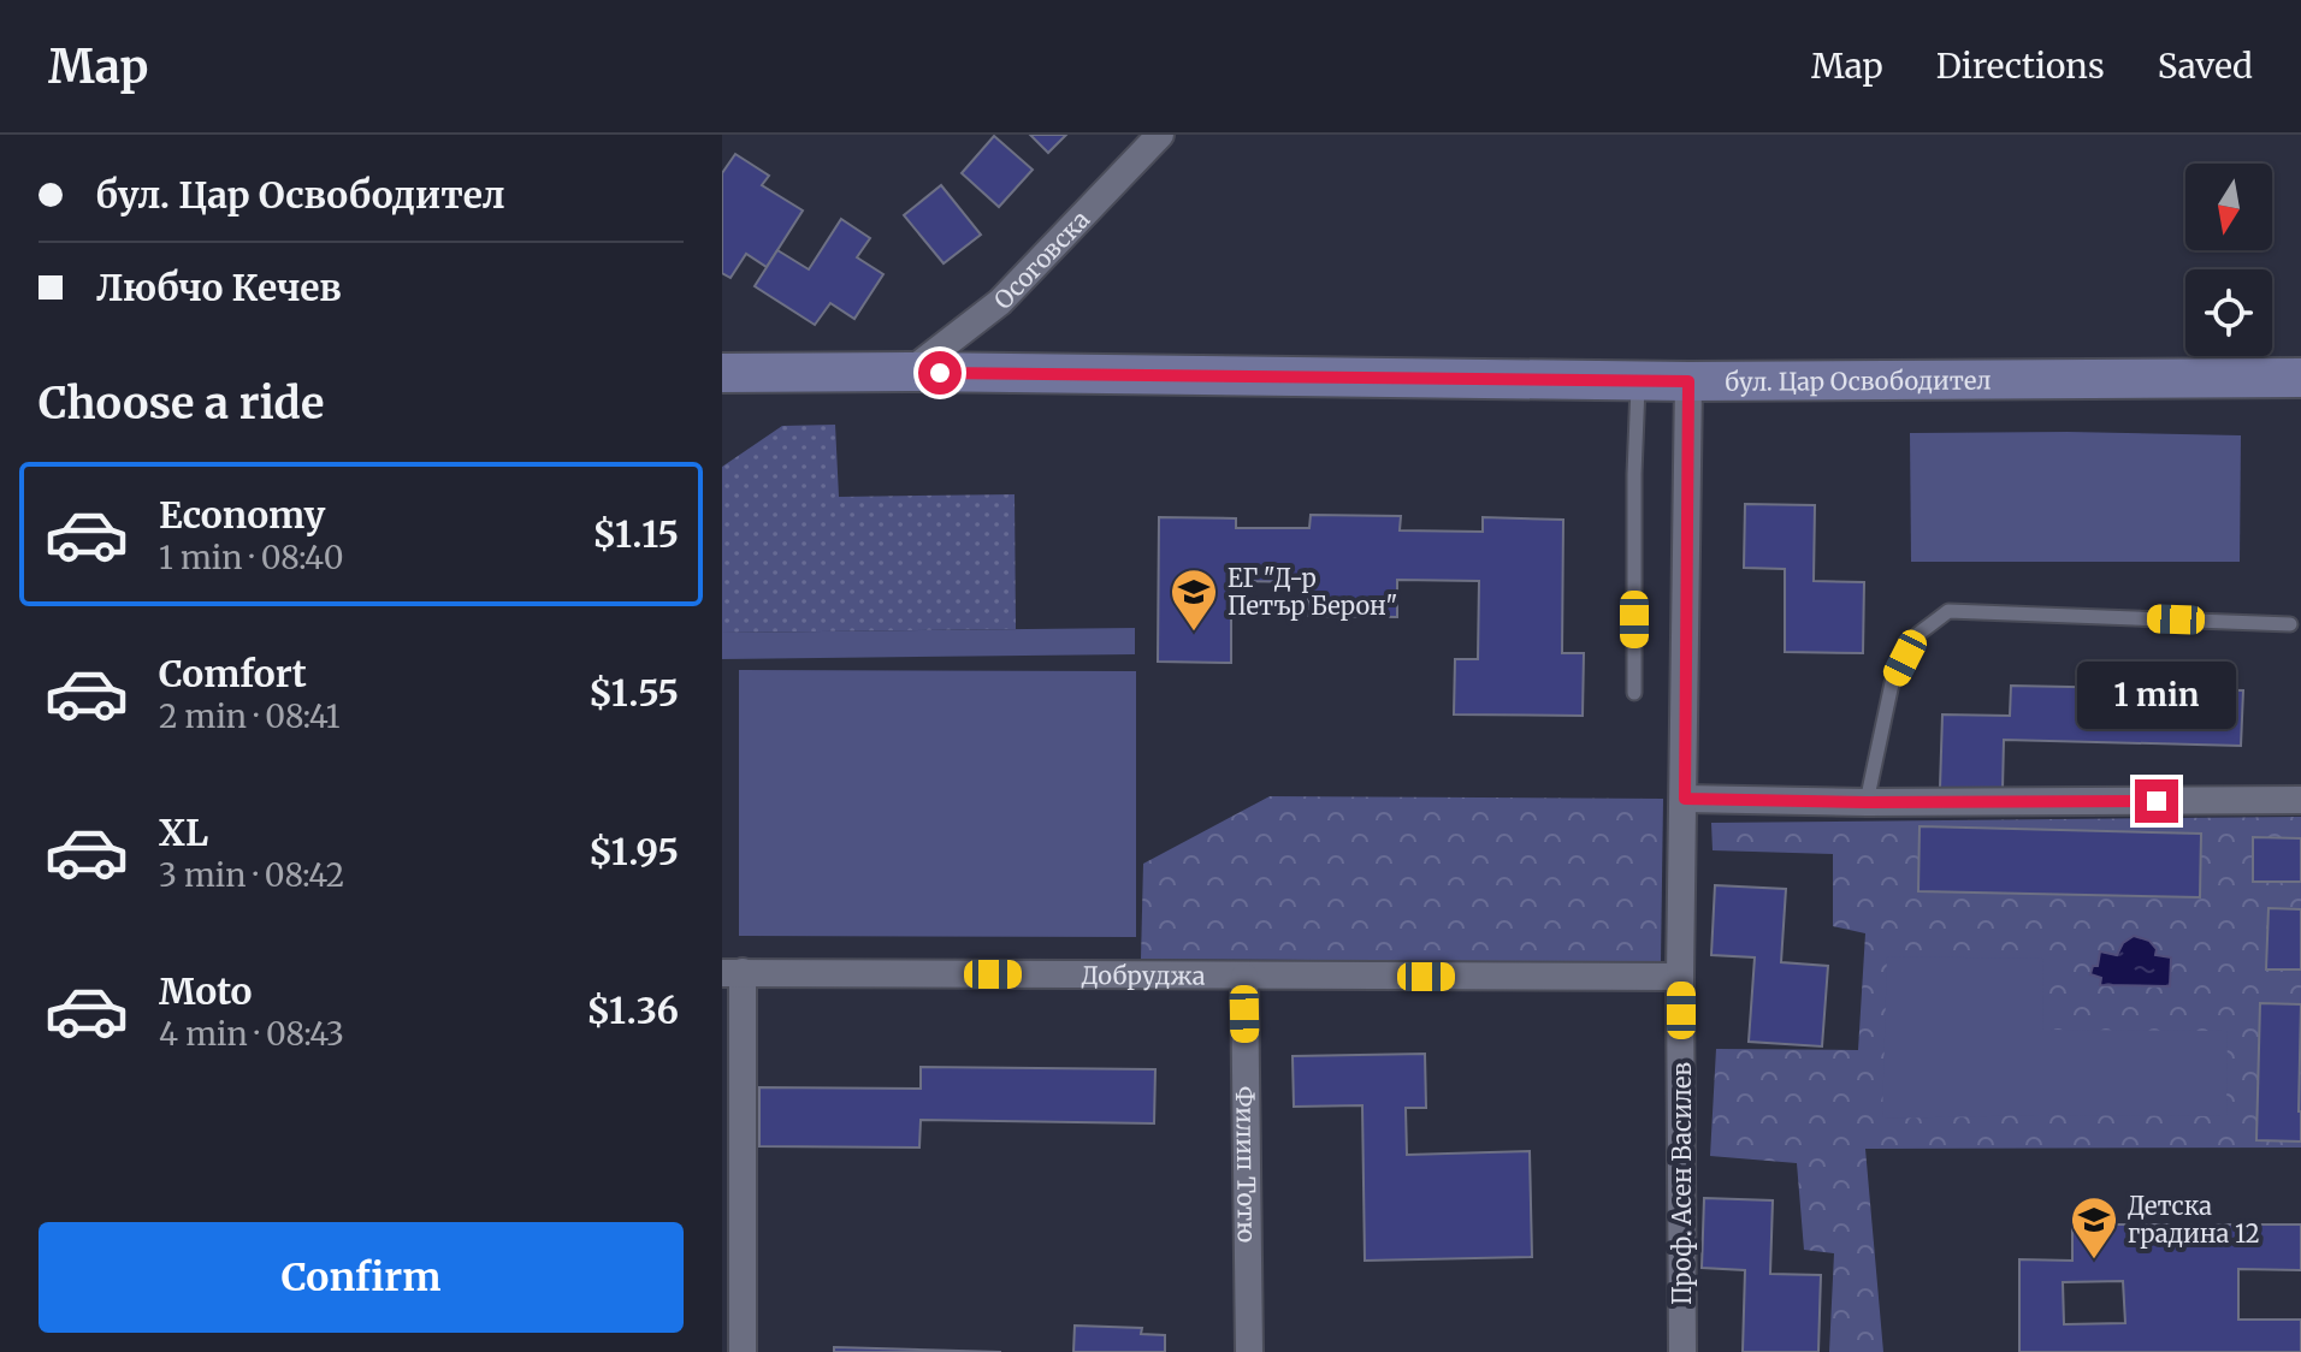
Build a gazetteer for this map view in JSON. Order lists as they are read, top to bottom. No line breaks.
{"streets":{"main road":["бул. Цар Освободител"],"street":["Осоговска","Добруджа","Филип Тотю","Проф. Асен Василев"]},"crossings":[["Осоговска","бул. Цар Освободител"],["бул. Цар Освободител","Проф. Асен Василев"],["Добруджа","Филип Тотю"],["Добруджа","Проф. Асен Василев"]],"places":{"school or university":["ЕГ \"Д-р Петър Берон\"","Детска градина 12"]},"north":"bottom","page":{"header":"Map","nav":["Map","Directions","Saved"],"banner":["бул. Цар Освободител","Любчо Кечев"],"heading":"Choose a ride","list":[{"name":"Economy","note":"1 min · 08:40","value":"$1.15"},{"name":"Comfort","note":"2 min · 08:41","value":"$1.55"},{"name":"XL","note":"3 min · 08:42","value":"$1.95"},{"name":"Moto","note":"4 min · 08:43","value":"$1.36"}],"bubble":"1 min","buttons":"Confirm"}}
